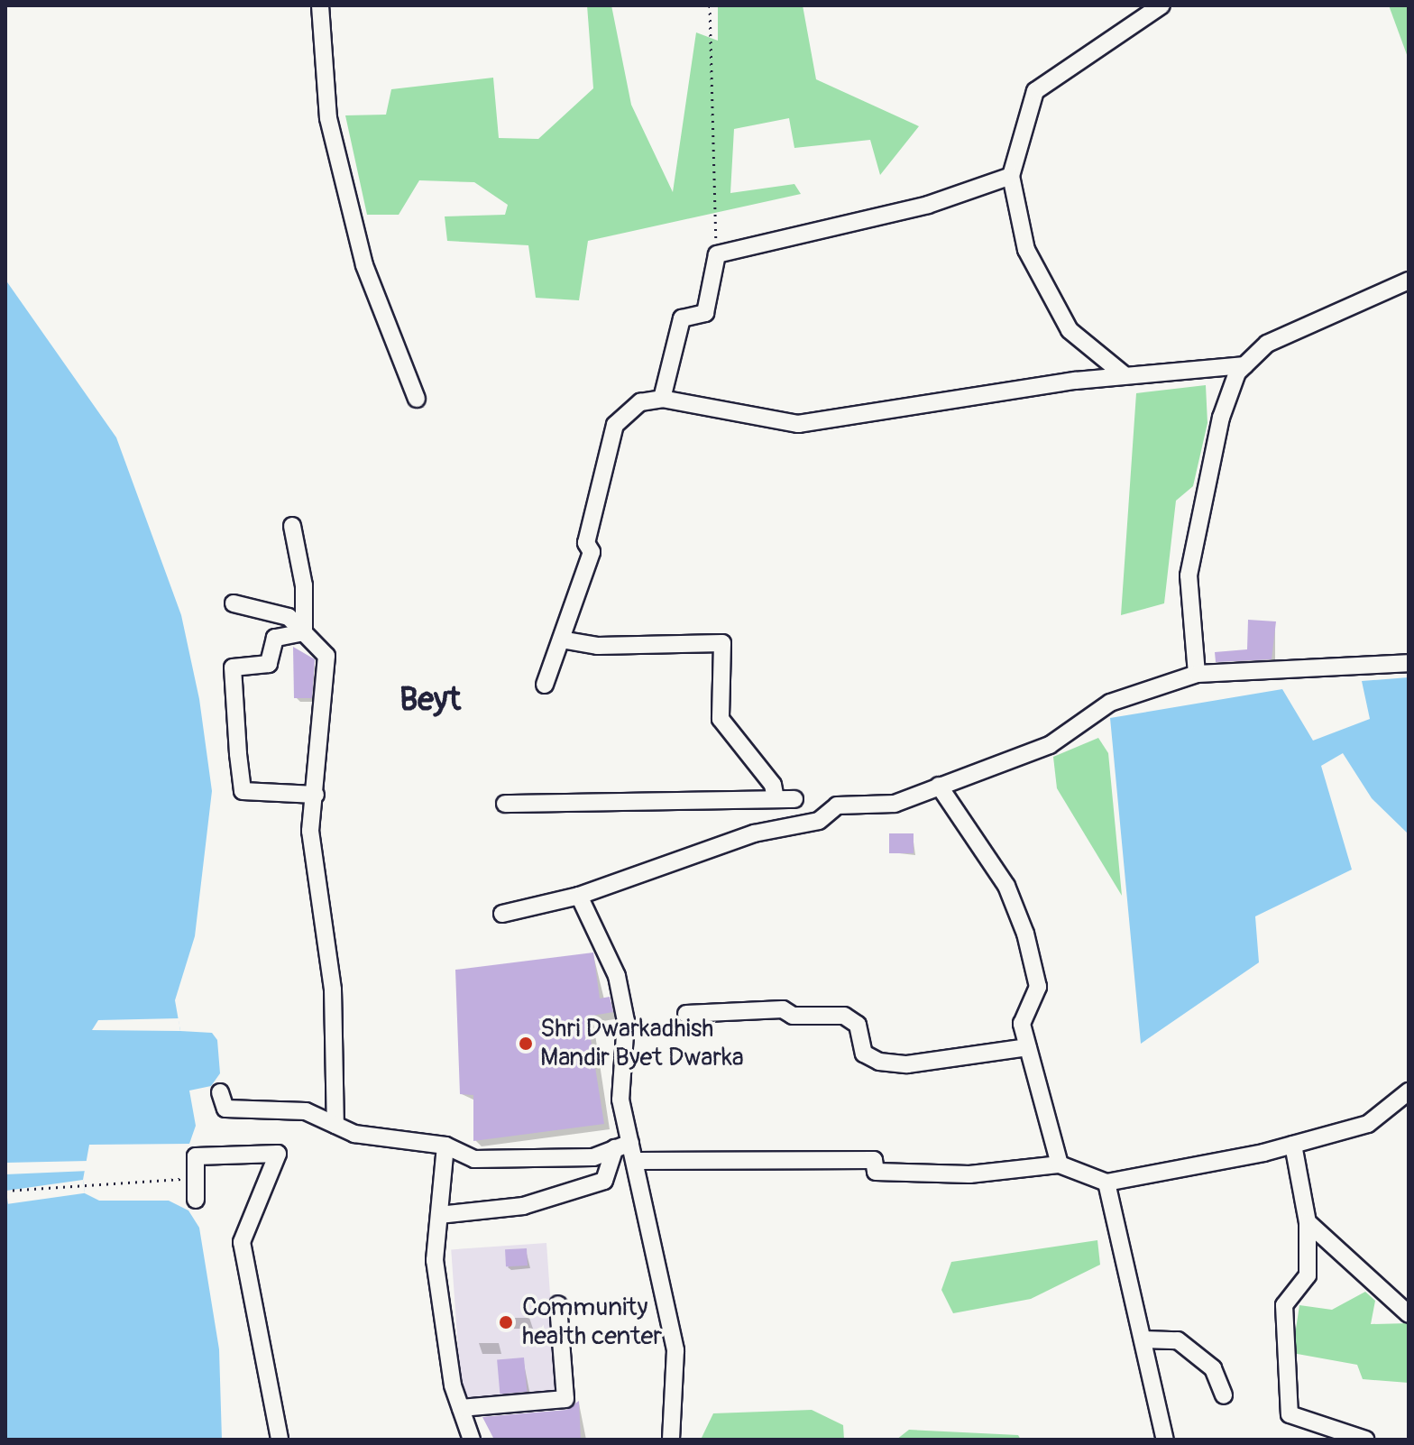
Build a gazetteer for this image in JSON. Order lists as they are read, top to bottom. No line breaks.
{"districts":["Beyt"],"places":["Shri Dwarkadhish Mandir Byet Dwarka","Community health center"]}
